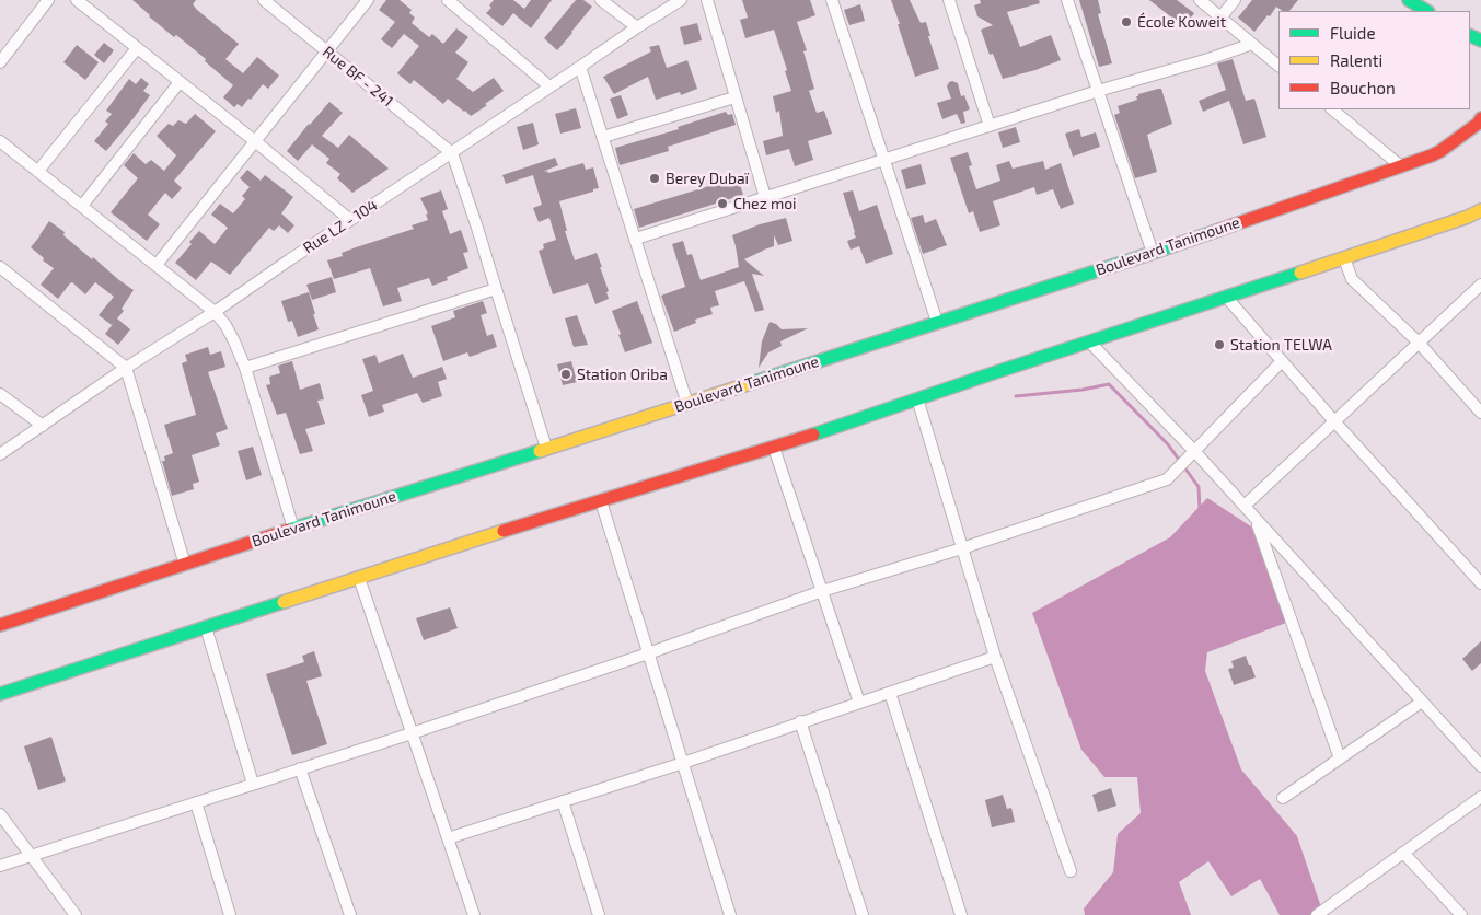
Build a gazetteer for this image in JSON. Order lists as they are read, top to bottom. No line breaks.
{"streets":{"main road":["Boulevard Tanimoune"],"street":["Rue BF - 241","Rue LZ - 104"]},"crossings":[["Rue BF - 241","Rue LZ - 104"]],"places":["École Koweit","Berey Dubaï","Chez moi","Station TELWA","Station Oriba"],"legend":["Fluide","Ralenti","Bouchon"]}
